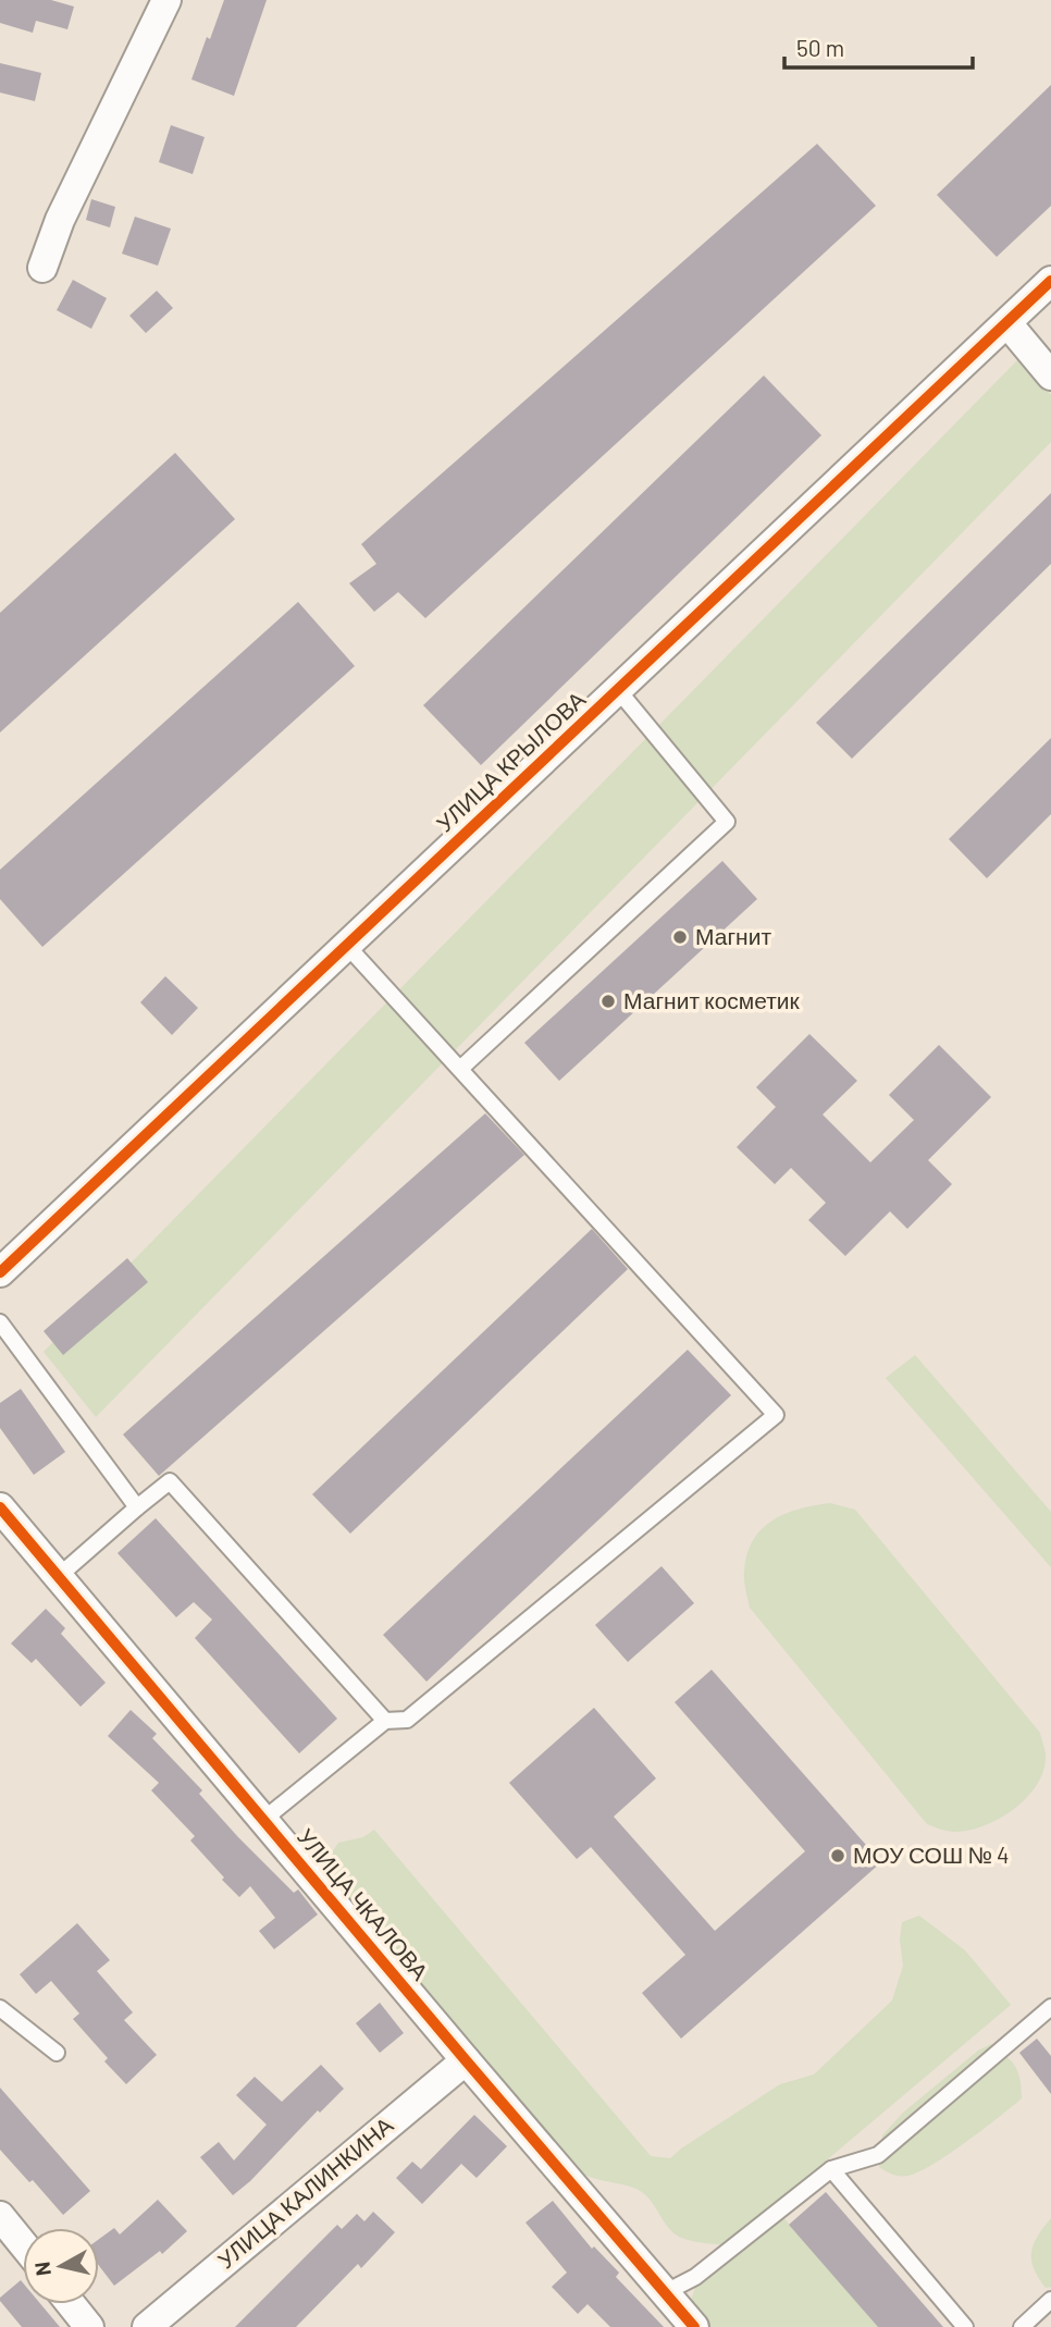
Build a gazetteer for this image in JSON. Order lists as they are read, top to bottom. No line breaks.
{"streets":{"street":["УЛИЦА КРЫЛОВА","УЛИЦА ЧКАЛОВА","УЛИЦА КАЛИНКИНА"]},"crossings":[["УЛИЦА ЧКАЛОВА","УЛИЦА КАЛИНКИНА"]],"places":["Магнит","Магнит косметик","МОУ СОШ № 4"],"scale_bar":"50 m","north":"left"}
